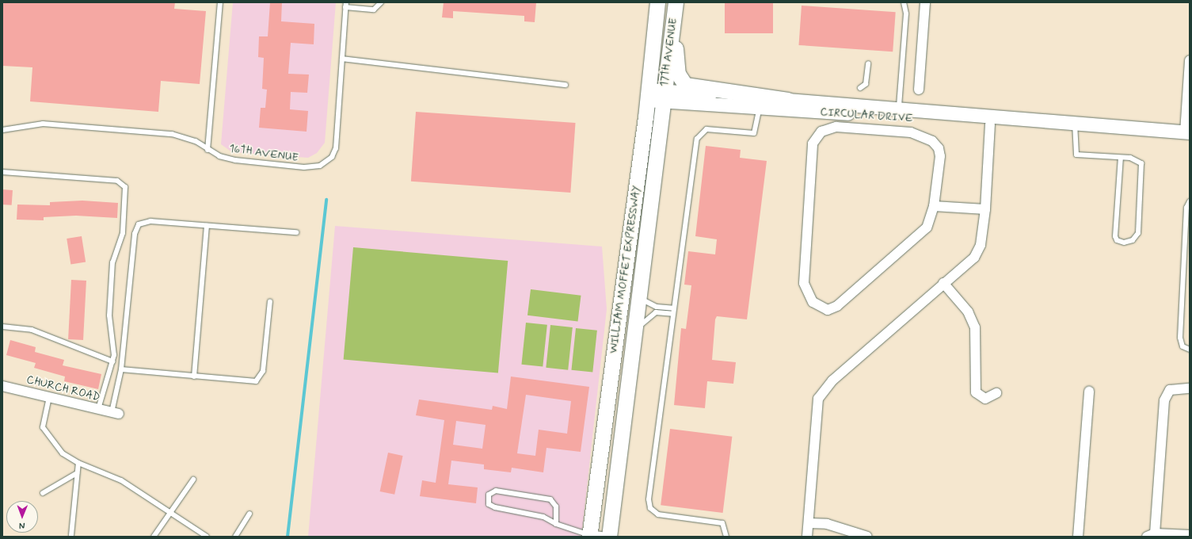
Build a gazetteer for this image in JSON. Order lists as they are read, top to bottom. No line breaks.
{"streets":{"main road":["17TH AVENUE","WILLIAM MOFFET EXPRESSWAY"],"street":["CIRCULAR DRIVE","CHURCH ROAD"],"lane":["16TH AVENUE"]},"crossings":[["17TH AVENUE","CIRCULAR DRIVE"],["17TH AVENUE","WILLIAM MOFFET EXPRESSWAY"],["CIRCULAR DRIVE","WILLIAM MOFFET EXPRESSWAY"]],"north":"bottom"}
